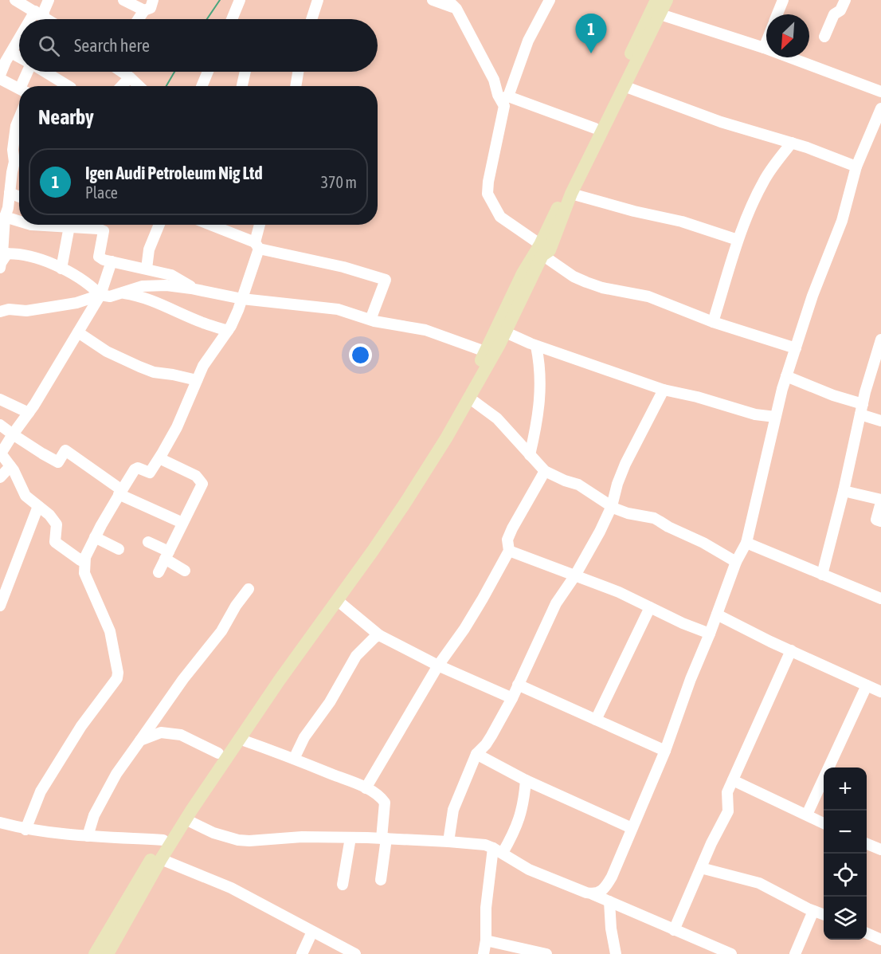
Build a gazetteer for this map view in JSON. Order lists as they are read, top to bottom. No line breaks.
{"north":"bottom left","page":{"pins":"1","search":"Search here","heading":"Nearby","list":[{"mark":"1","name":"Igen Audi Petroleum Nig Ltd","note":"Place","value":"370 m"}],"map_buttons":["+","−"]}}
